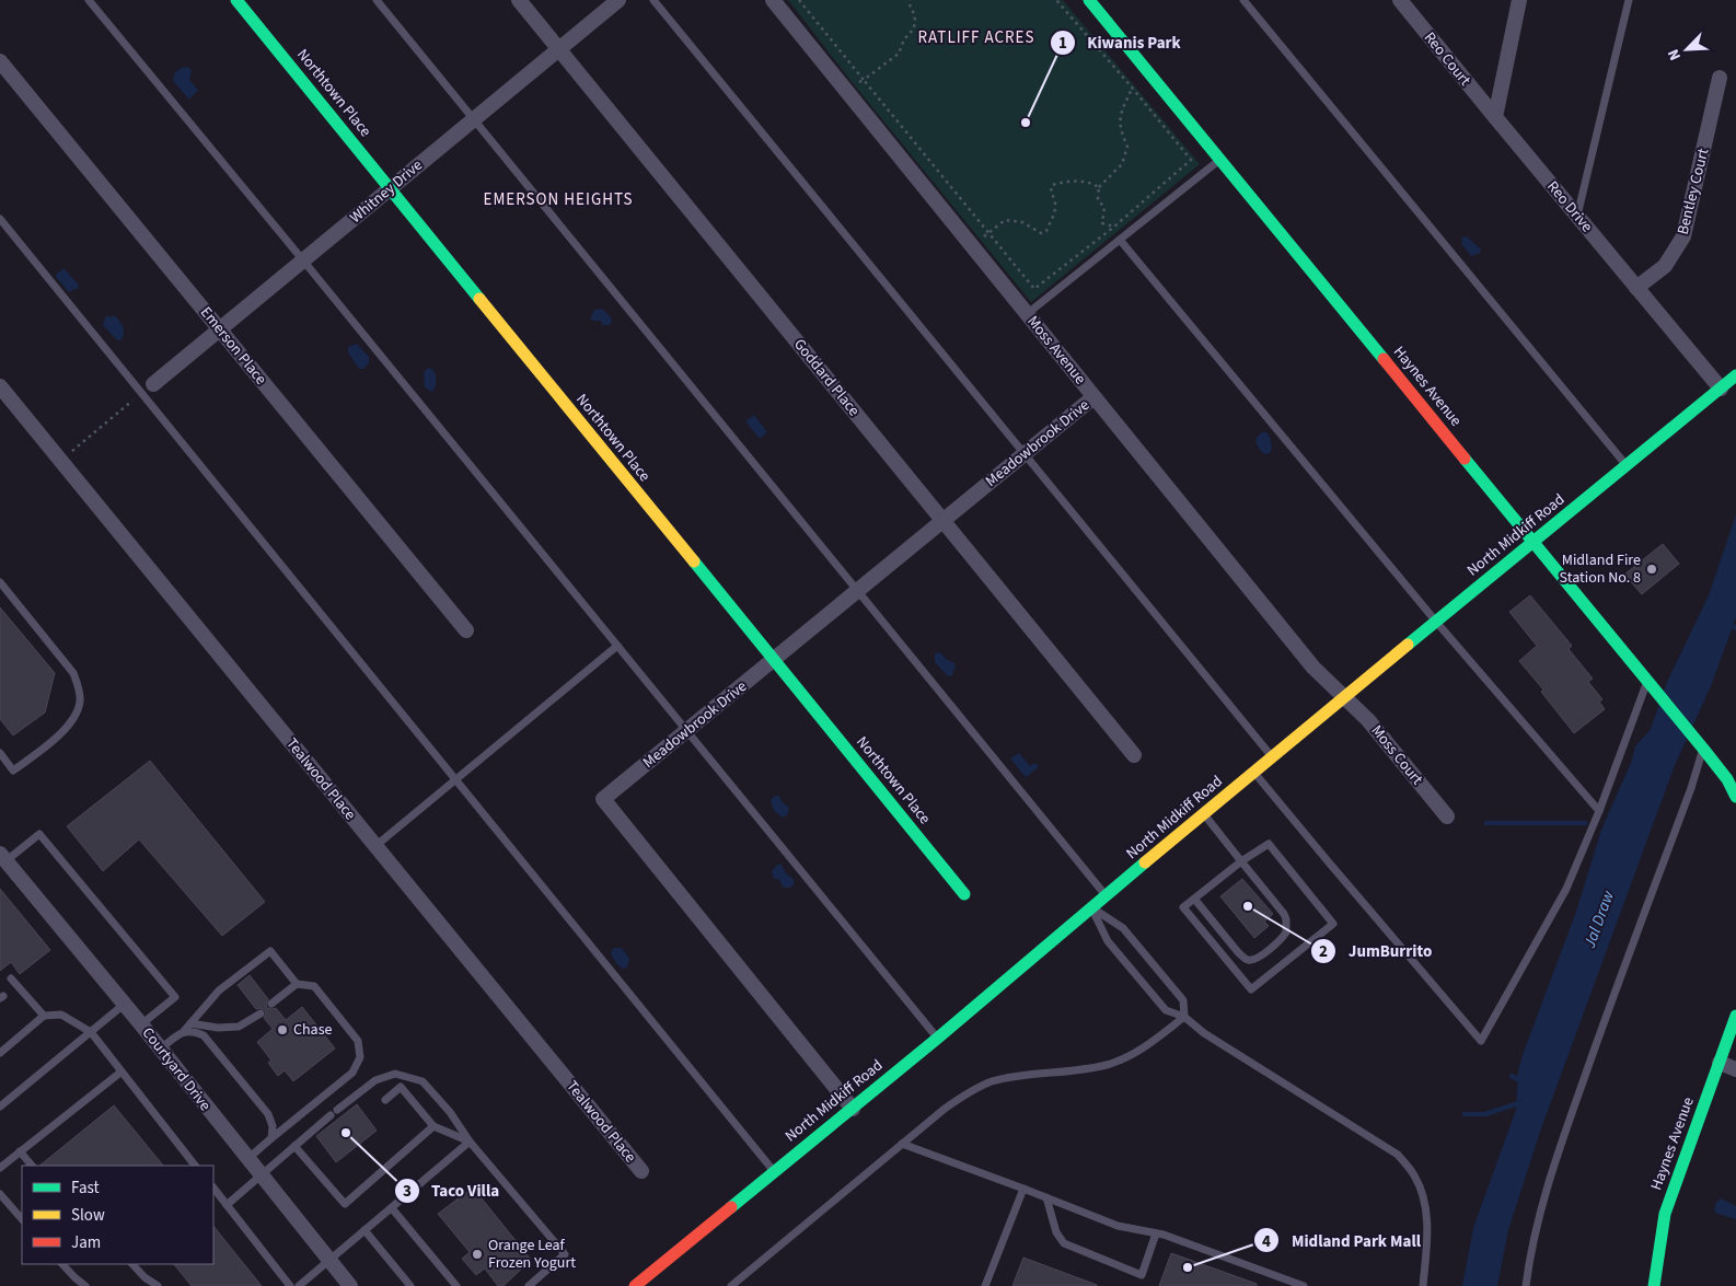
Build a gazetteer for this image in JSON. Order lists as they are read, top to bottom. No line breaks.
{"streets":{"street":["Reo Court","Northtown Place","Whitney Drive","Bentley Court","Reo Drive","Emerson Place","Moss Avenue","Goddard Place","Haynes Avenue","Meadowbrook Drive","North Midkiff Road","Moss Court","Tealwood Place","Courtyard Drive"]},"crossings":[["Reo Court","Reo Drive"],["Northtown Place","Whitney Drive"],["Northtown Place","Meadowbrook Drive"],["Whitney Drive","Emerson Place"],["Whitney Drive","Goddard Place"],["Bentley Court","Reo Drive"],["Reo Drive","North Midkiff Road"],["Moss Avenue","Meadowbrook Drive"],["Moss Avenue","North Midkiff Road"],["Moss Avenue","Moss Court"],["Goddard Place","Meadowbrook Drive"],["Haynes Avenue","North Midkiff Road"],["Meadowbrook Drive","North Midkiff Road"],["North Midkiff Road","Moss Court"]],"districts":["RATLIFF ACRES","EMERSON HEIGHTS"],"water":["Jal Draw"],"places":["Kiwanis Park","Midland Fire Station No. 8","JumBurrito","Chase","Taco Villa","Orange Leaf Frozen Yogurt","Midland Park Mall"],"legend":["Fast","Slow","Jam"],"north":"bottom left"}
